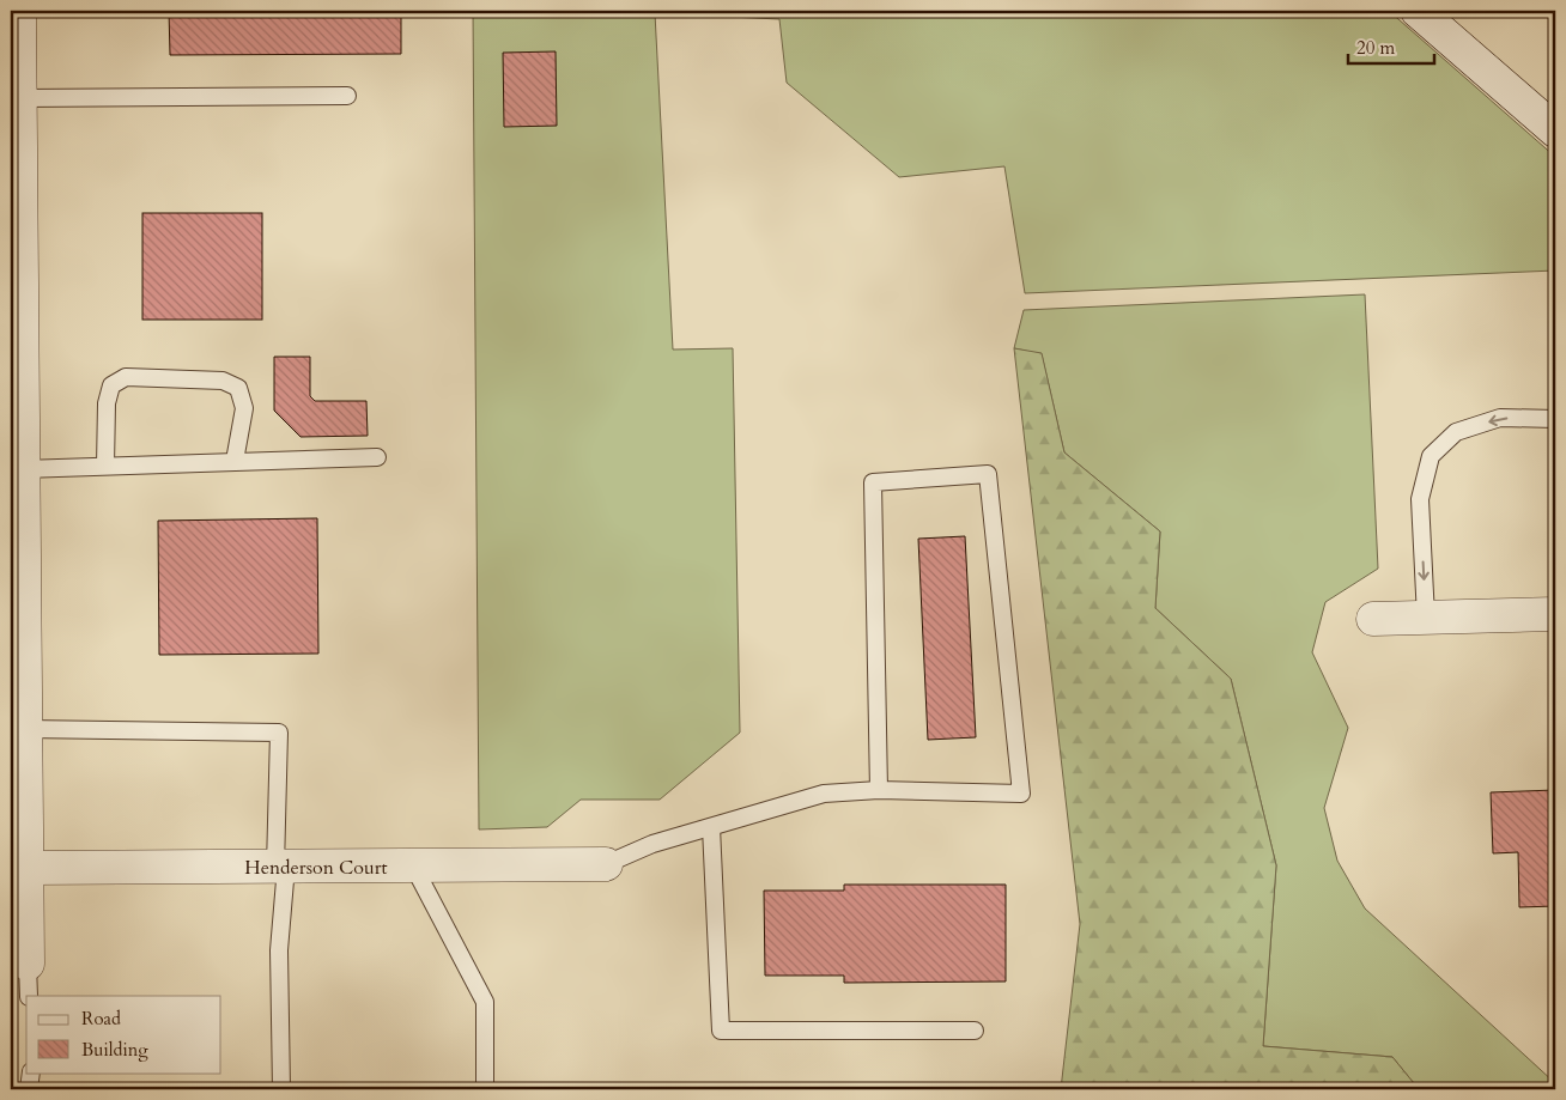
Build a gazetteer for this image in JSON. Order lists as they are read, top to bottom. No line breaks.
{"streets":{"street":["Henderson Court"]},"legend":["Road","Building"],"scale_bar":"20 m"}
